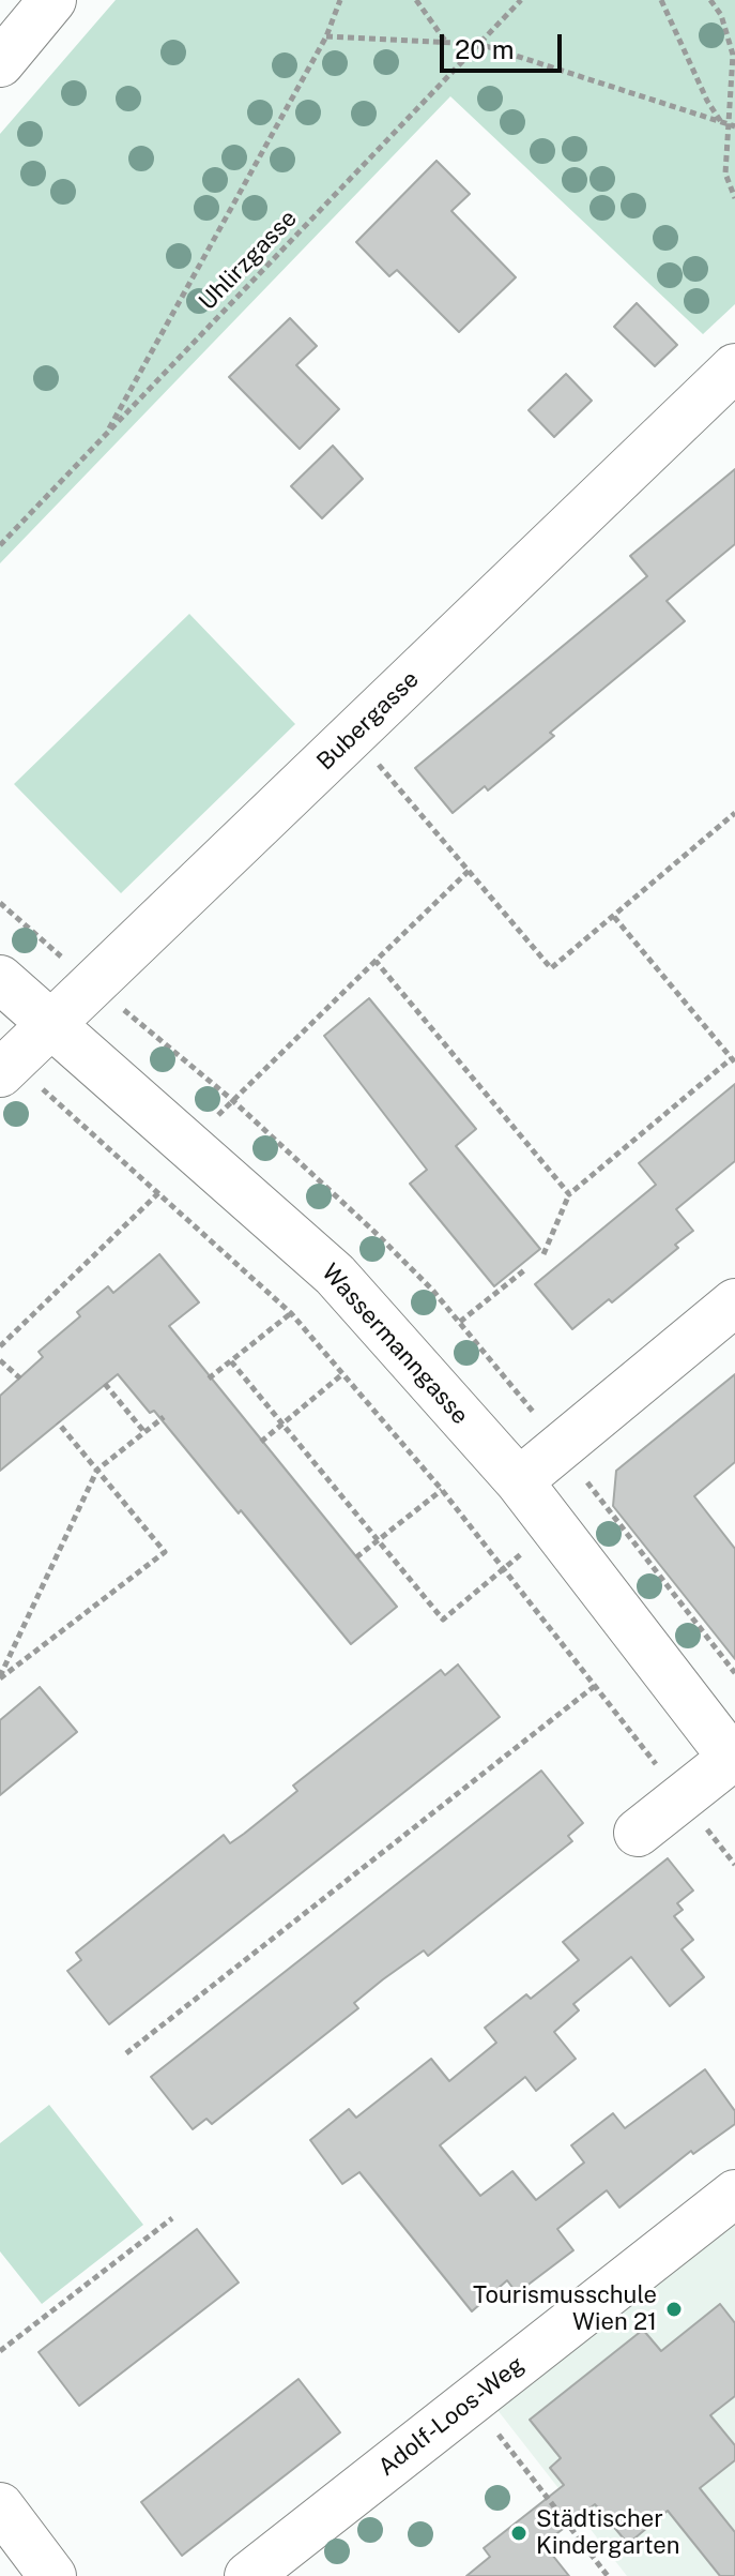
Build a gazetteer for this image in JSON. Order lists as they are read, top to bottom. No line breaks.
{"streets":{"street":["Bubergasse","Wassermanngasse","Adolf-Loos-Weg"],"path":["Uhlirzgasse"]},"crossings":[["Bubergasse","Wassermanngasse"]],"places":["Tourismusschule Wien 21","Städtischer Kindergarten"],"scale_bar":"20 m"}
